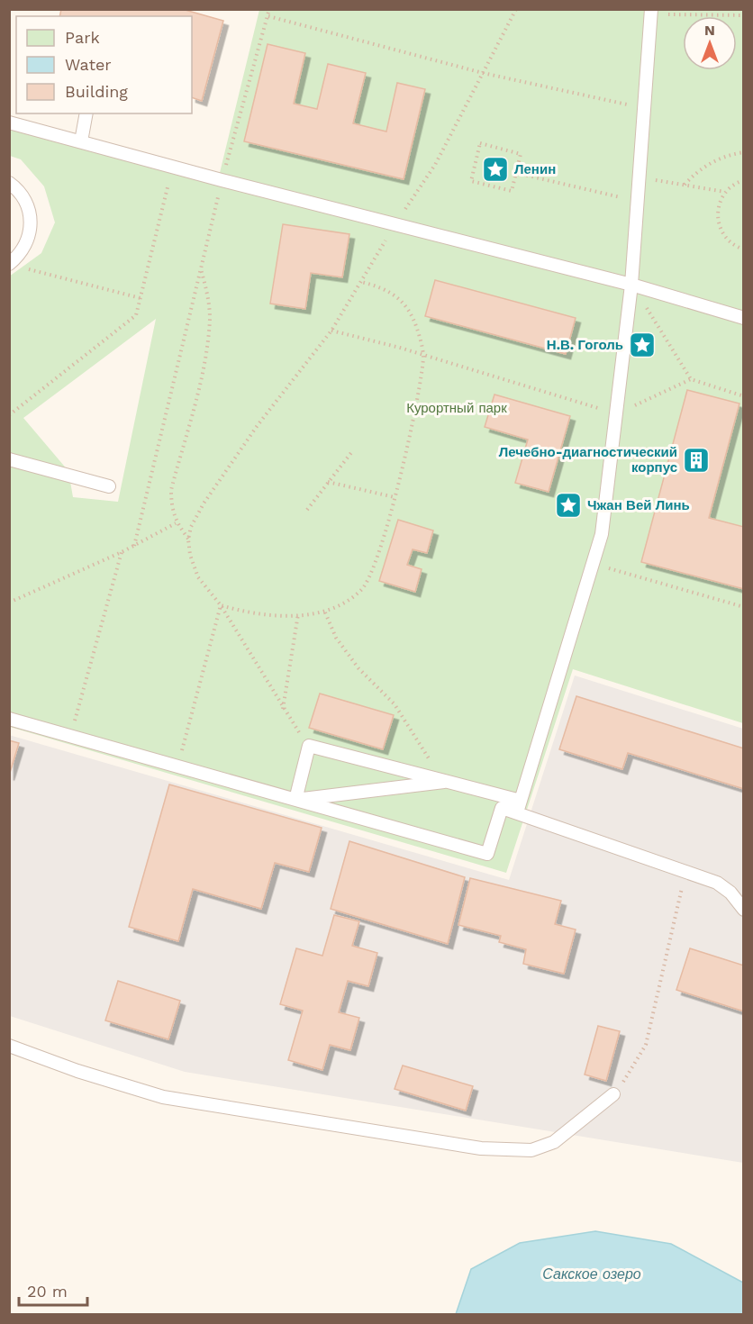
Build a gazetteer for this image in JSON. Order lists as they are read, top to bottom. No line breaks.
{"water":["Сакское озеро"],"parks":["Курортный парк"],"places":{"place":["Ленин","Н.В. Гоголь","Чжан Вей Линь"],"building":["Лечебно-диагностический корпус"]},"legend":["Park","Water","Building"],"scale_bar":"20 m","north":"top"}
